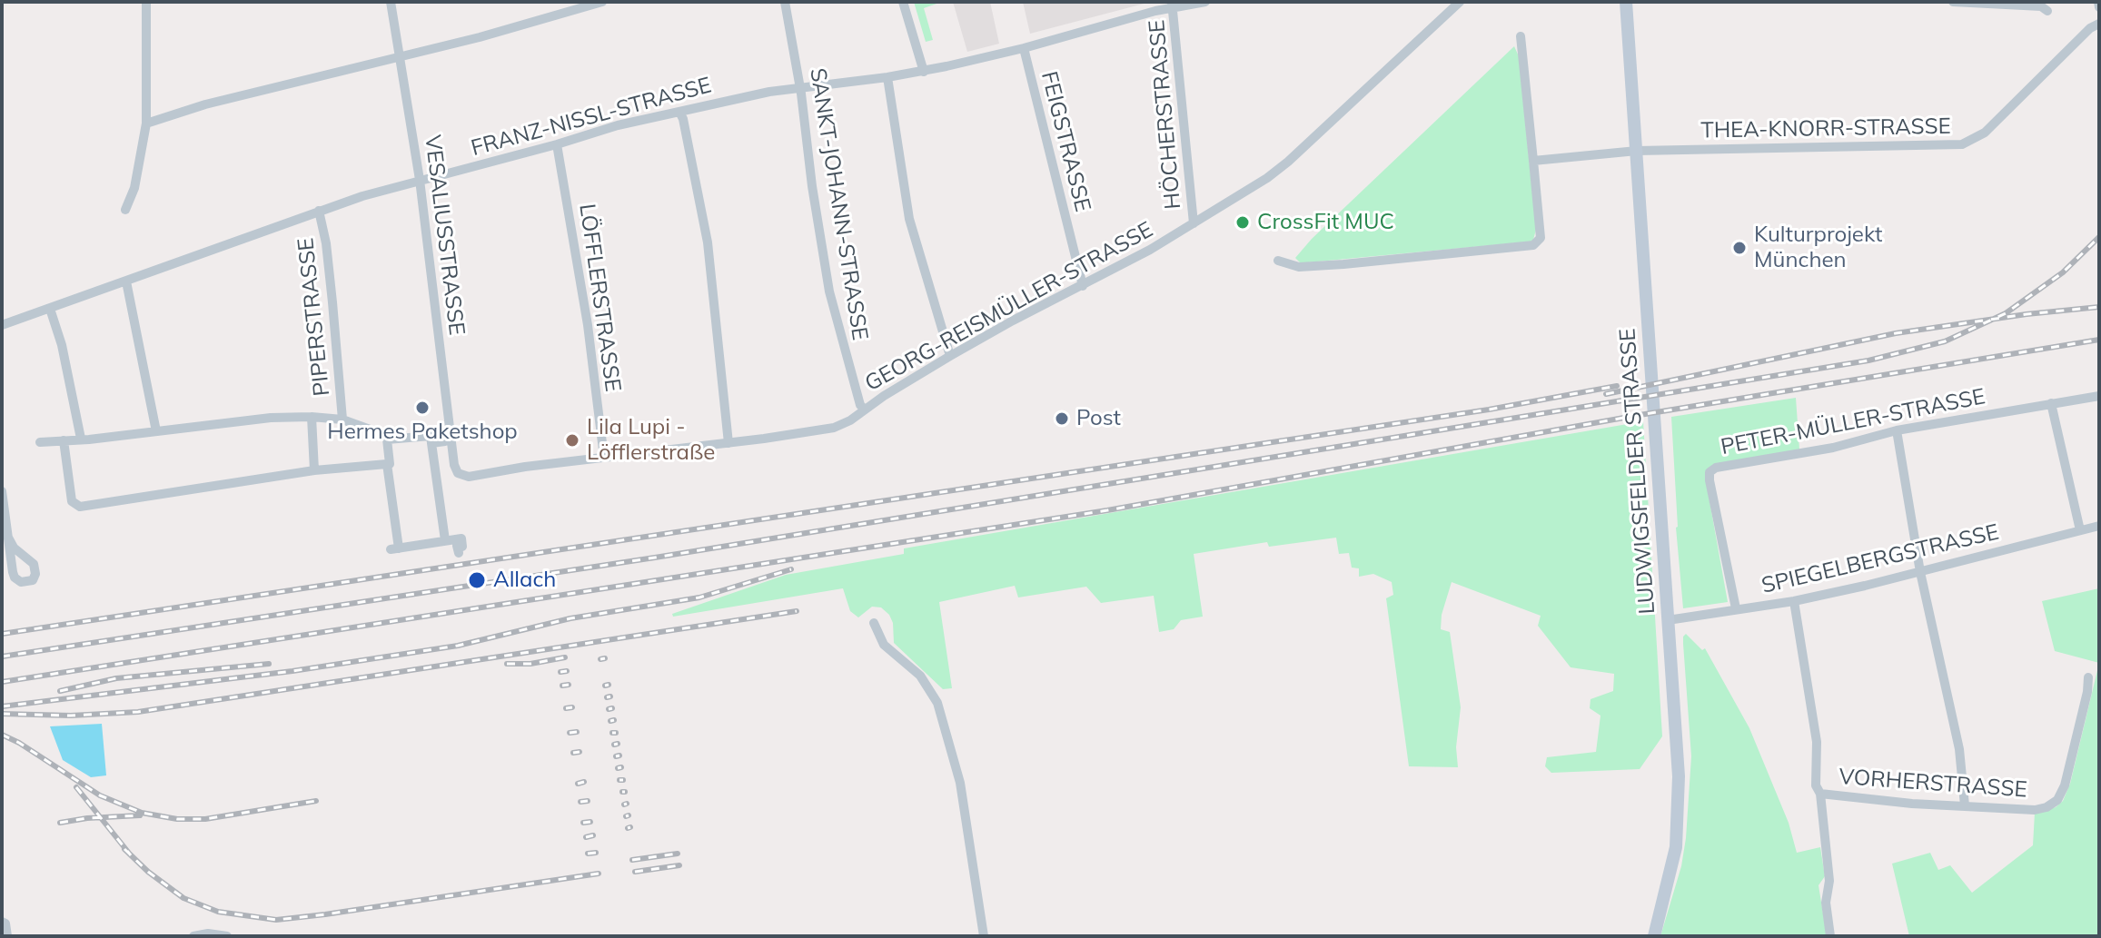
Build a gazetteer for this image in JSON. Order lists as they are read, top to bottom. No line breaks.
{"streets":{"street":["HÖCHERSTRASSE","FRANZ-NISSL-STRASSE","THEA-KNORR-STRASSE","FEIGSTRASSE","SANKT-JOHANN-STRASSE","VESALIUSSTRASSE","LÖFFLERSTRASSE","GEORG-REISMÜLLER-STRASSE","PIPERSTRASSE","PETER-MÜLLER-STRASSE","LUDWIGSFELDER STRASSE","SPIEGELBERGSTRASSE","VORHERSTRASSE"]},"crossings":[["HÖCHERSTRASSE","FRANZ-NISSL-STRASSE"],["HÖCHERSTRASSE","GEORG-REISMÜLLER-STRASSE"],["FRANZ-NISSL-STRASSE","FEIGSTRASSE"],["FRANZ-NISSL-STRASSE","SANKT-JOHANN-STRASSE"],["FRANZ-NISSL-STRASSE","VESALIUSSTRASSE"],["FRANZ-NISSL-STRASSE","LÖFFLERSTRASSE"],["FRANZ-NISSL-STRASSE","PIPERSTRASSE"],["THEA-KNORR-STRASSE","LUDWIGSFELDER STRASSE"],["FEIGSTRASSE","GEORG-REISMÜLLER-STRASSE"],["SANKT-JOHANN-STRASSE","GEORG-REISMÜLLER-STRASSE"],["VESALIUSSTRASSE","GEORG-REISMÜLLER-STRASSE"],["LÖFFLERSTRASSE","GEORG-REISMÜLLER-STRASSE"],["PETER-MÜLLER-STRASSE","SPIEGELBERGSTRASSE"],["LUDWIGSFELDER STRASSE","SPIEGELBERGSTRASSE"]],"places":["CrossFit MUC","Kulturprojekt München","Hermes Paketshop","Post","Lila Lupi - Löfflerstraße","Allach"]}
